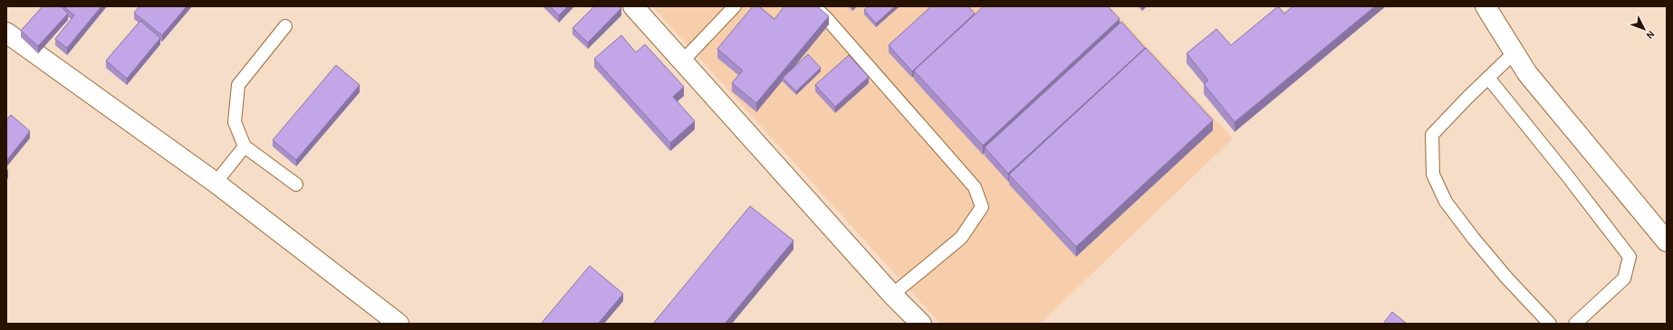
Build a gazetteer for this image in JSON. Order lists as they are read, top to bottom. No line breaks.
{"north":"bottom right"}
